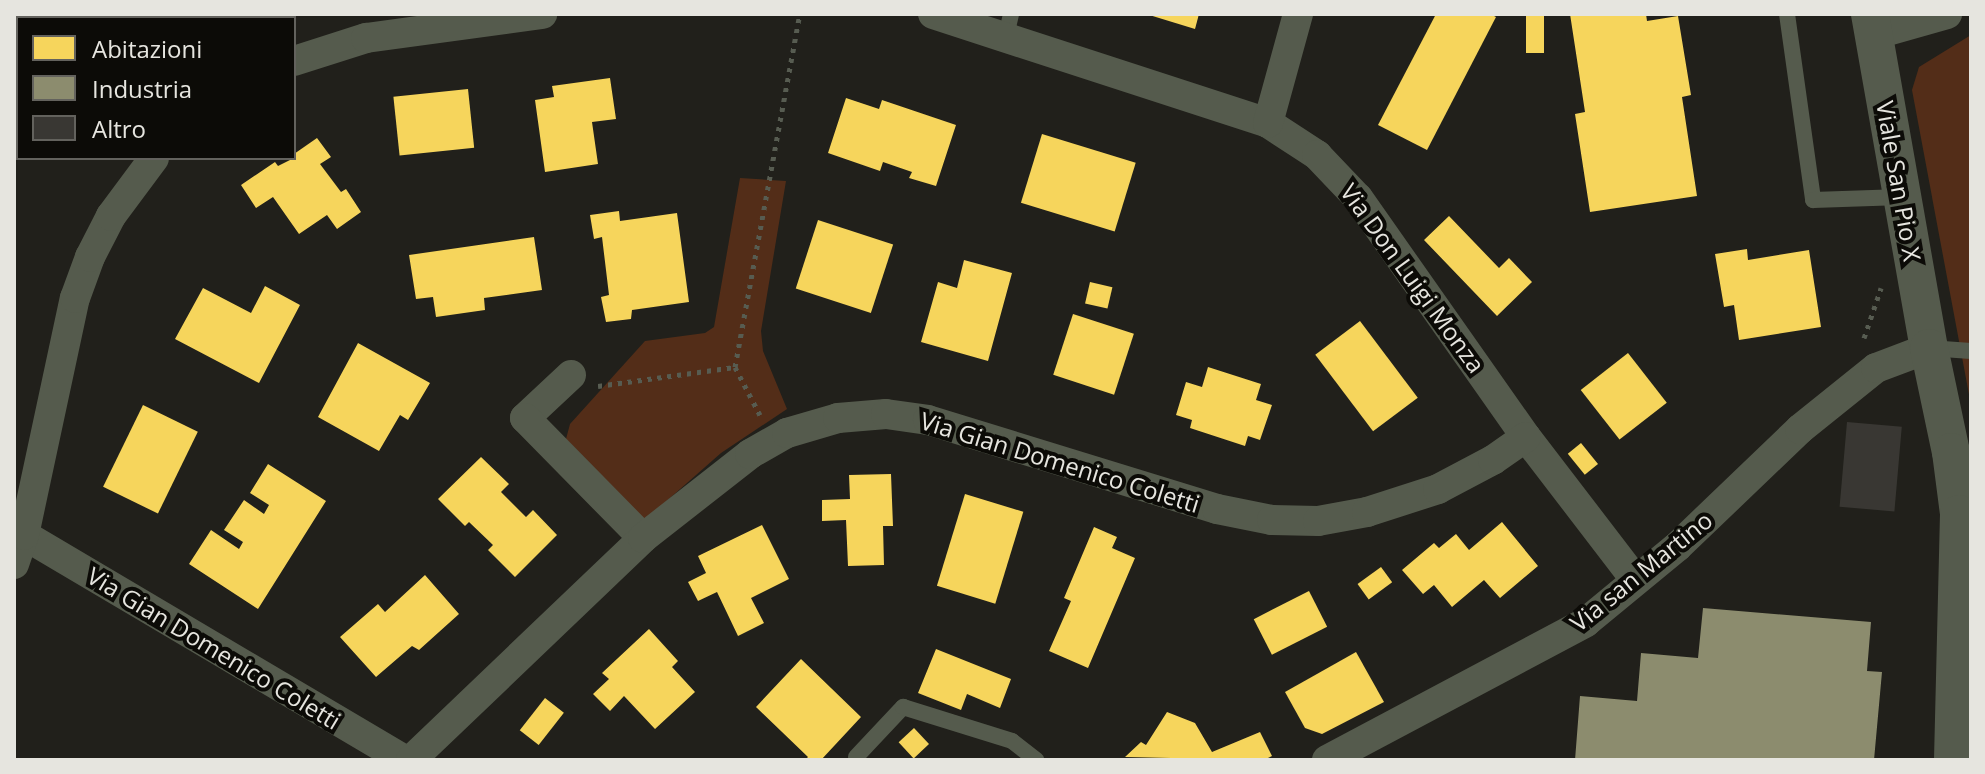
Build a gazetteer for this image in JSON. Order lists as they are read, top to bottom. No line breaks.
{"streets":{"street":["Viale San Pio X","Via Don Luigi Monza","Via Gian Domenico Coletti","Via san Martino"]},"crossings":[["Viale San Pio X","Via san Martino"],["Via Don Luigi Monza","Via Gian Domenico Coletti"],["Via Don Luigi Monza","Via san Martino"]],"legend":["Abitazioni","Industria","Altro"]}
